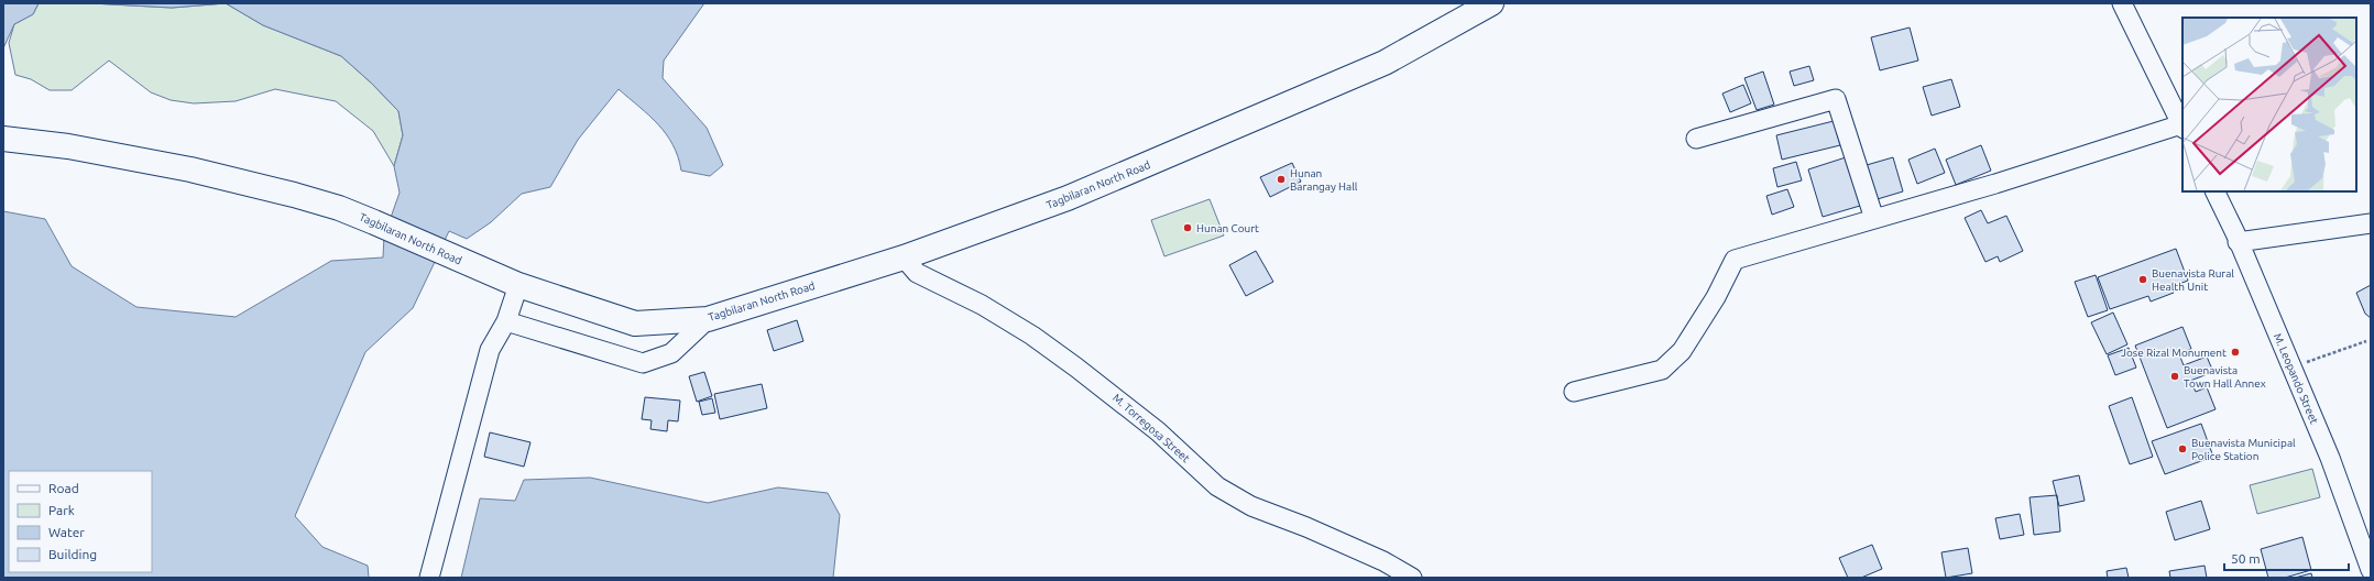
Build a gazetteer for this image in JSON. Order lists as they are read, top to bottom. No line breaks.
{"streets":{"main road":["Tagbilaran North Road"],"street":["M. Leopando Street","M. Torregosa Street"]},"crossings":[["Tagbilaran North Road","M. Torregosa Street"]],"places":["Hunan Barangay Hall","Hunan Court","Buenavista Rural Health Unit","Jose Rizal Monument","Buenavista Town Hall Annex","Buenavista Municipal Police Station"],"legend":["Road","Park","Water","Building"],"scale_bar":"50 m"}
